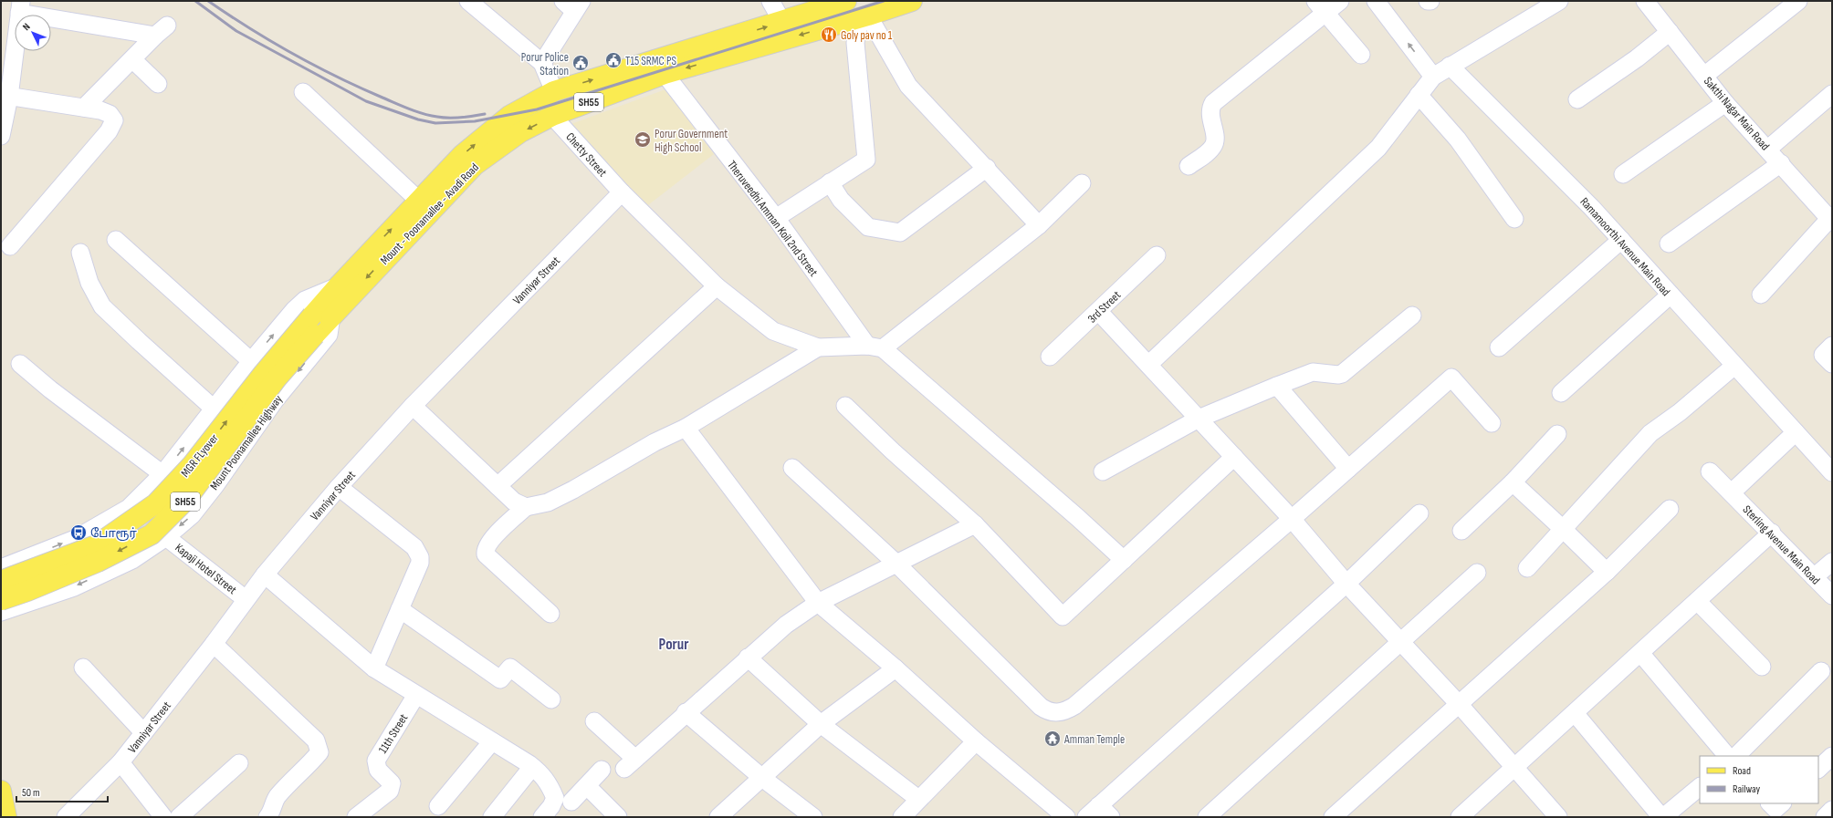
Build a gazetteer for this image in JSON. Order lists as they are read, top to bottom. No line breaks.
{"streets":{"main road":["SH55","Mount - Poonamallee - Avadi Road","MGR FLyover"],"street":["Sakthi Nagar Main Road","Chetty Street","Theruveedhi Amman Koil 2nd Street","Ramamoorthi Avenue Main Road","Vanniyar Street","3rd Street","Mount Poonamallee Highway","Sterling Avenue Main Road","Kapaji Hotel Street","11th Street"]},"crossings":[["Chetty Street","Mount - Poonamallee - Avadi Road"],["Chetty Street","Vanniyar Street"],["Mount - Poonamallee - Avadi Road","Theruveedhi Amman Koil 2nd Street"],["Mount - Poonamallee - Avadi Road","Mount Poonamallee Highway"],["Mount - Poonamallee - Avadi Road","MGR FLyover"],["Vanniyar Street","Kapaji Hotel Street"],["Mount Poonamallee Highway","MGR FLyover"],["Mount Poonamallee Highway","Kapaji Hotel Street"]],"districts":["Porur"],"places":{"restaurant":["Goly pav no 1"],"public building":["T15 SRMC PS","Porur Police Station"],"school or university":["Porur Government High School"],"bus stop":["போரூர்"],"temple":["Amman Temple"]},"legend":["Road","Railway"],"scale_bar":"50 m","north":"top left"}
